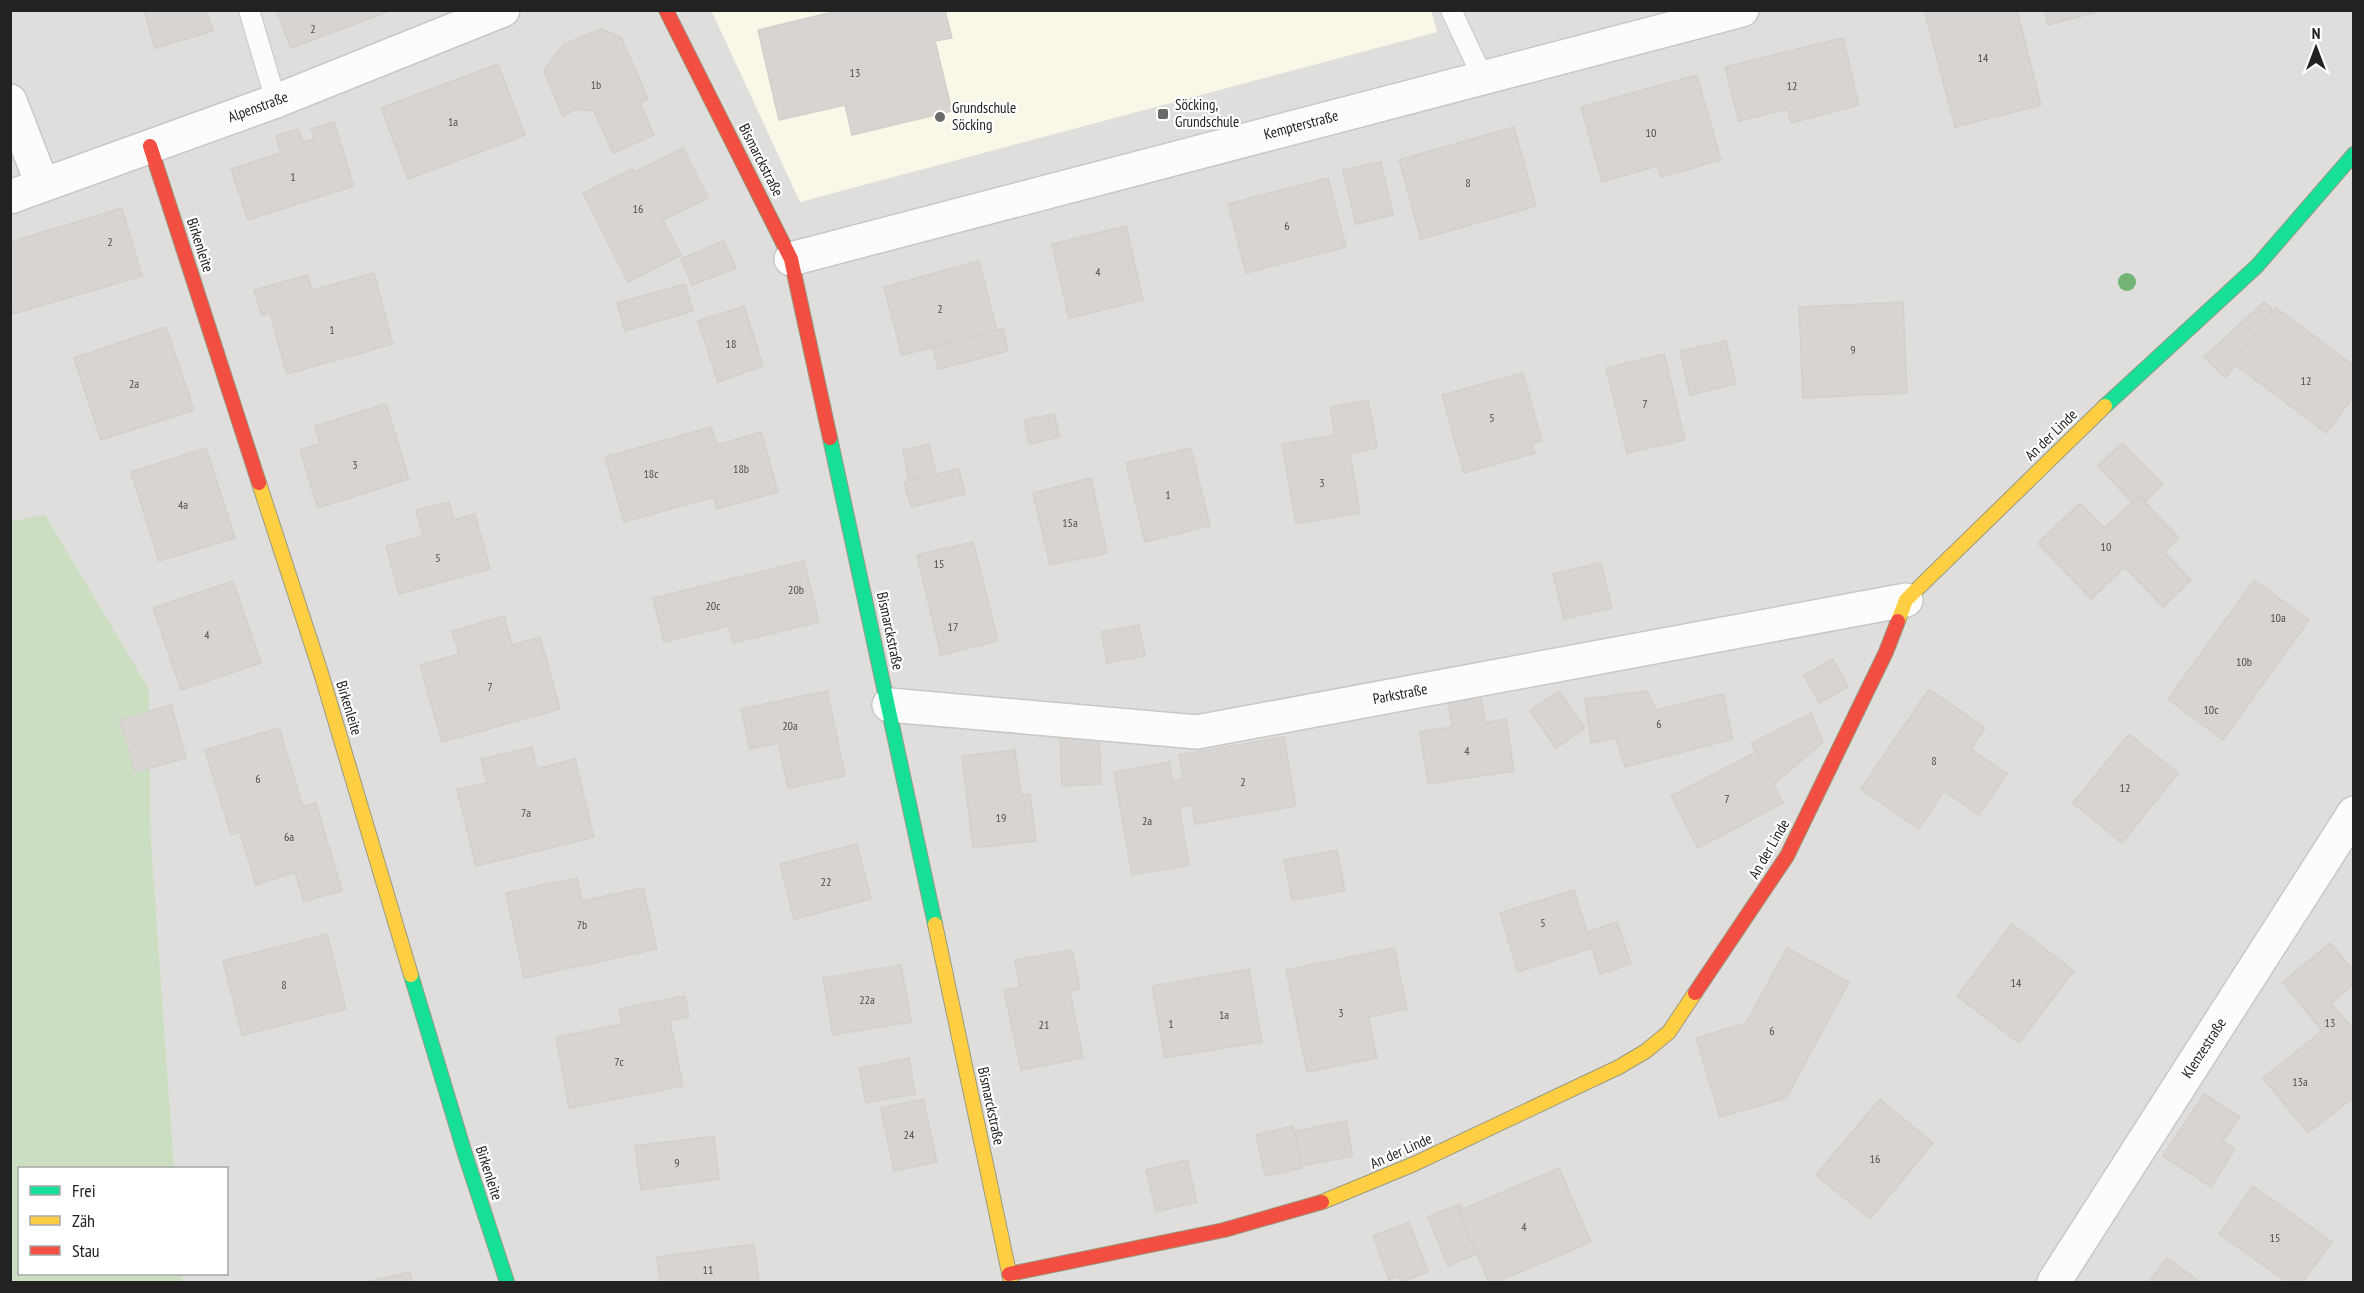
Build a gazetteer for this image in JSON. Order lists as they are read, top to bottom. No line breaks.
{"streets":{"street":["Alpenstraße","Kempterstraße","Bismarckstraße","Birkenleite","An der Linde","Parkstraße","Klenzestraße"]},"crossings":[["Alpenstraße","Birkenleite"],["Kempterstraße","Bismarckstraße"],["Bismarckstraße","An der Linde"],["Bismarckstraße","Parkstraße"],["An der Linde","Parkstraße"]],"places":{"transit":["Söcking, Grundschule"],"other":["Grundschule Söcking"]},"house_numbers":["2","14","13","1b","12","1a","10","1","8","16","6","2","4","2","1","18","9","12","2a","7","5","3","18b","18c","3","1","4a","15a","10","5","15","20b","20c","10a","17","4","10b","7","10c","6","20a","4","8","6","2","12","7","7a","19","2a","6a","22","5","7b","14","8","22a","3","1a","13","1","21","6","7c","13a","24","16","9","4","15","11"],"legend":["Frei","Zäh","Stau"],"north":"top"}
